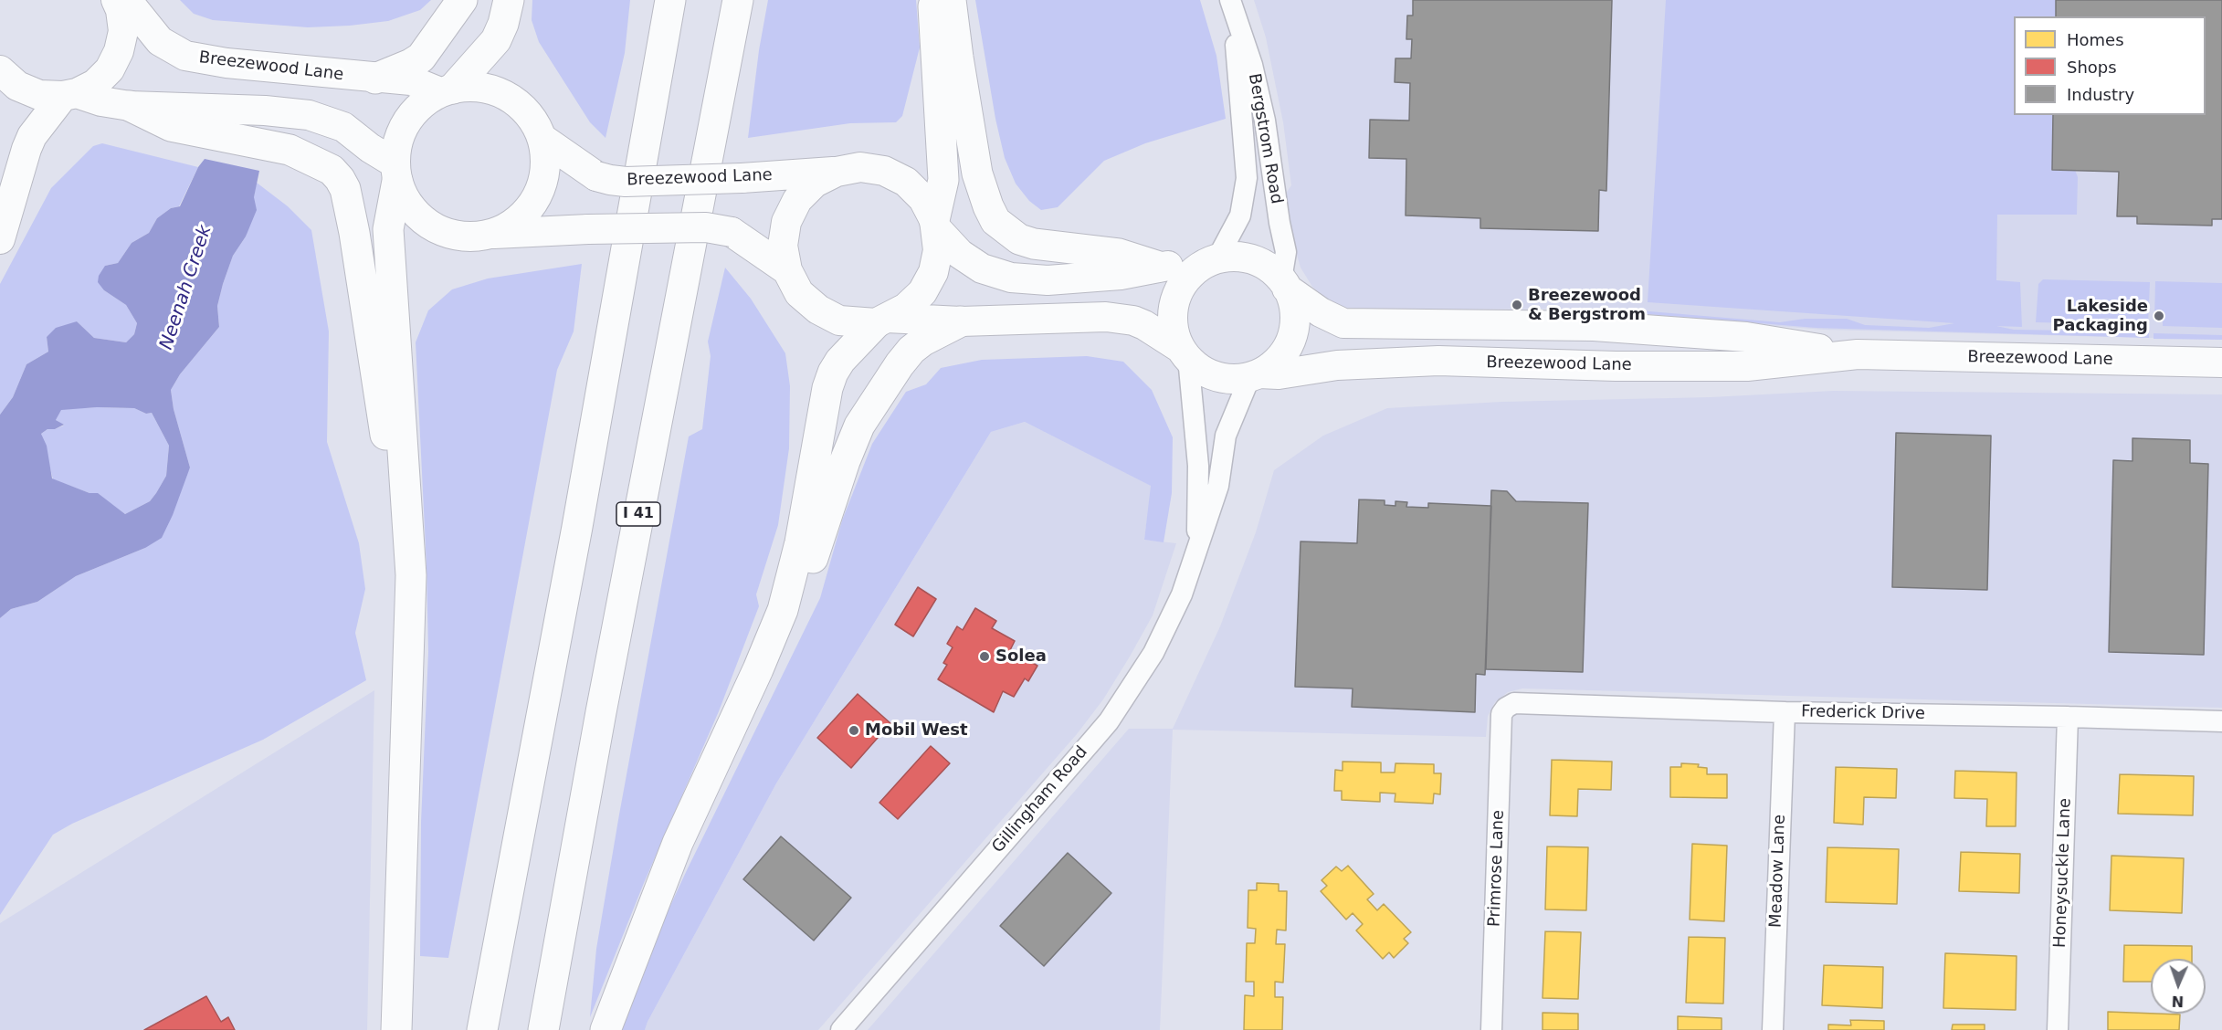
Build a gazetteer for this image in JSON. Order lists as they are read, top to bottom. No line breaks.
{"streets":{"highway":["I 41"],"main road":["Breezewood Lane"],"street":["Bergstrom Road","Frederick Drive","Gillingham Road","Primrose Lane","Meadow Lane","Honeysuckle Lane"]},"crossings":[["Breezewood Lane","Bergstrom Road"],["Breezewood Lane","Gillingham Road"],["Bergstrom Road","Gillingham Road"],["Frederick Drive","Primrose Lane"],["Frederick Drive","Meadow Lane"],["Frederick Drive","Honeysuckle Lane"]],"water":["Neenah Creek"],"places":["Breezewood & Bergstrom","Lakeside Packaging","Solea","Mobil West"],"legend":["Homes","Shops","Industry"],"north":"bottom"}
